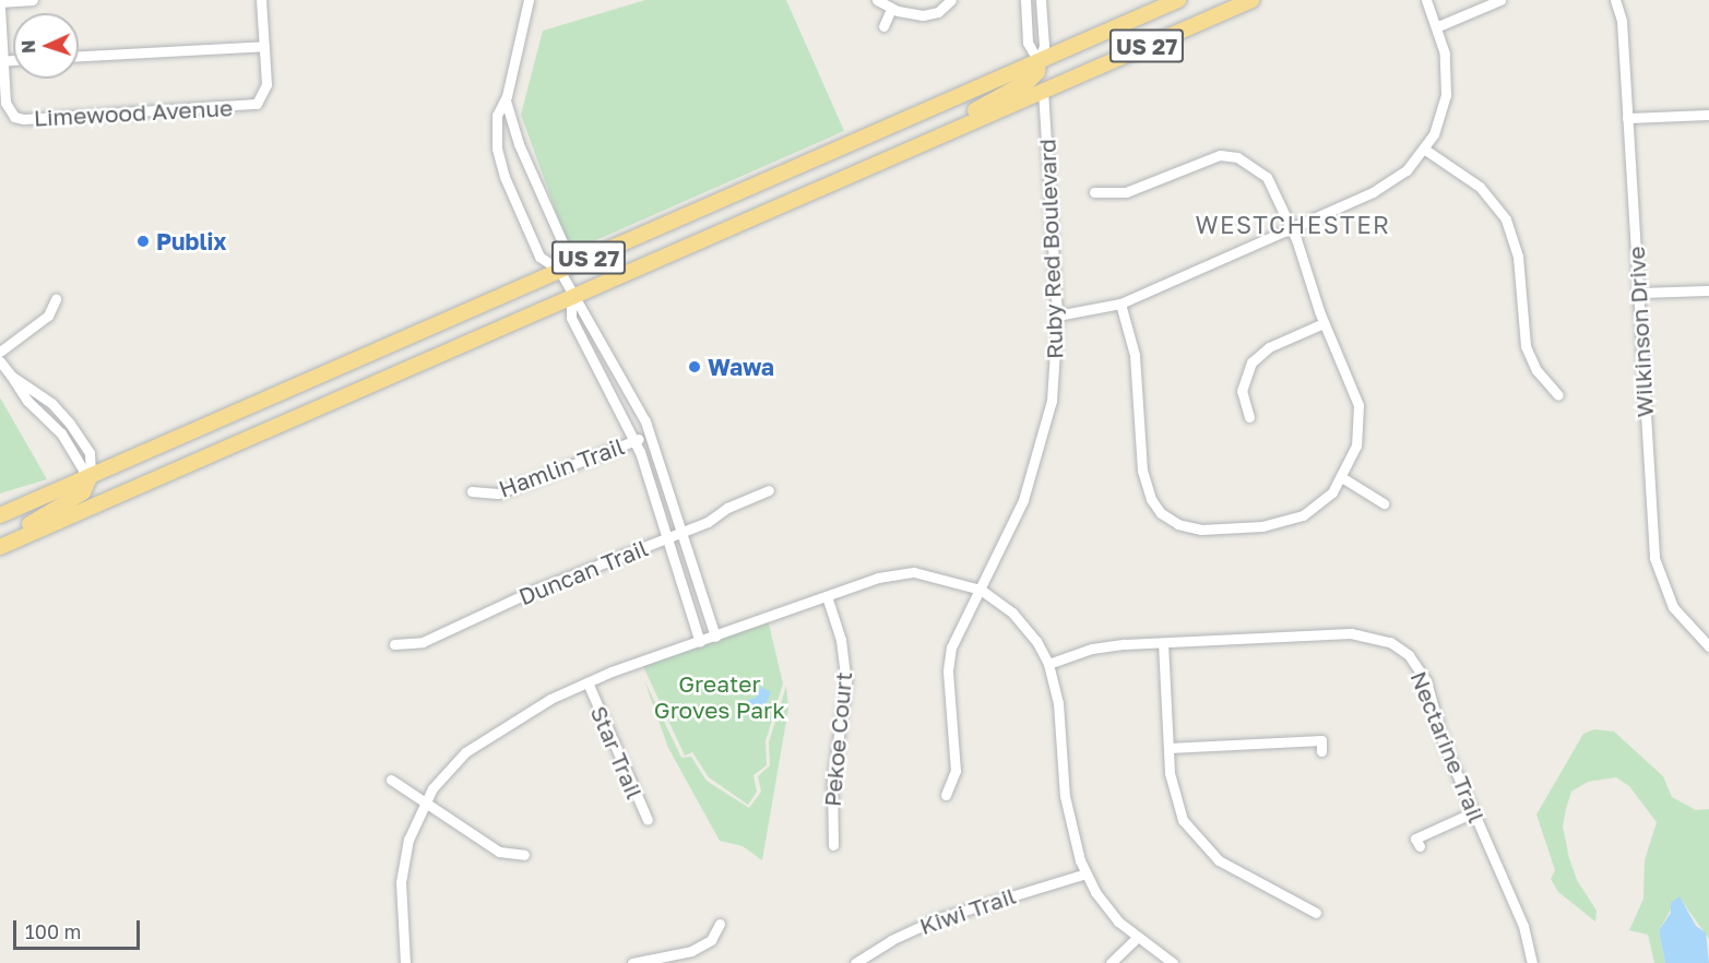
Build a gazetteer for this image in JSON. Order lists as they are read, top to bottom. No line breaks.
{"streets":{"highway":["US 27"],"street":["Limewood Avenue","Ruby Red Boulevard","Wilkinson Drive","Hamlin Trail","Duncan Trail","Pekoe Court","Nectarine Trail","Star Trail","Kiwi Trail"]},"crossings":[["US 27","Ruby Red Boulevard"]],"districts":["WESTCHESTER"],"parks":["Greater Groves Park"],"places":["Publix","Wawa"],"scale_bar":"100 m","north":"left"}
